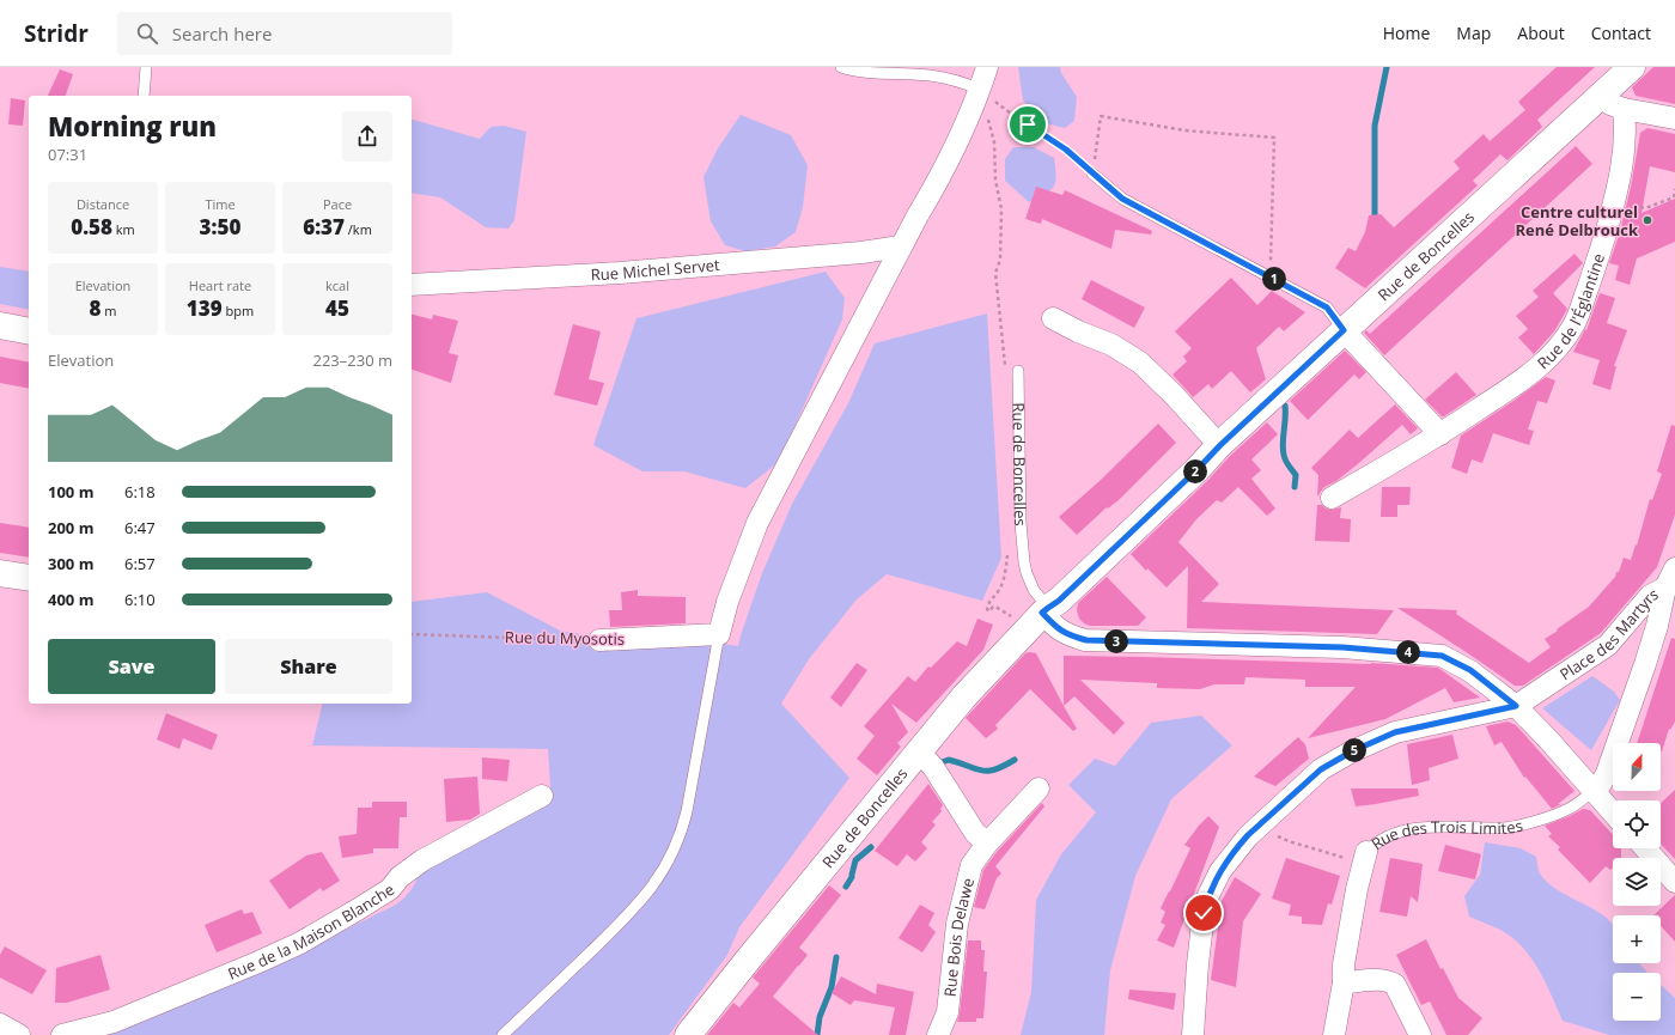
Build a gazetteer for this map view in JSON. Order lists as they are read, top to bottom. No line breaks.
{"streets":{"main road":["Rue de Boncelles"],"street":["Rue Michel Servet","Rue de l'Églantine","Place des Martyrs","Rue du Myosotis","Rue des Trois Limites","Rue de la Maison Blanche","Rue Bois Delawe"]},"crossings":[["Place des Martyrs","Rue des Trois Limites"]],"places":["Centre culturel René Delbrouck"],"north":"top","page":{"header":"Stridr","search":"Search here","nav":["Home","Map","About","Contact"],"heading":["Morning run","07:31"],"stats":[["Distance","0.58 km"],["Time","3:50"],["Pace","6:37 /km"],["Elevation","8 m"],["Heart rate","139 bpm"],["kcal","45"]],"pins":["1","2","3","4","5"],"chart":["Elevation","223–230 m"],"list":[{"name":"100 m","note":"6:18"},{"name":"200 m","note":"6:47"},{"name":"300 m","note":"6:57"},{"name":"400 m","note":"6:10"}],"buttons":["Save","Share"],"map_buttons":["+","−"]}}
